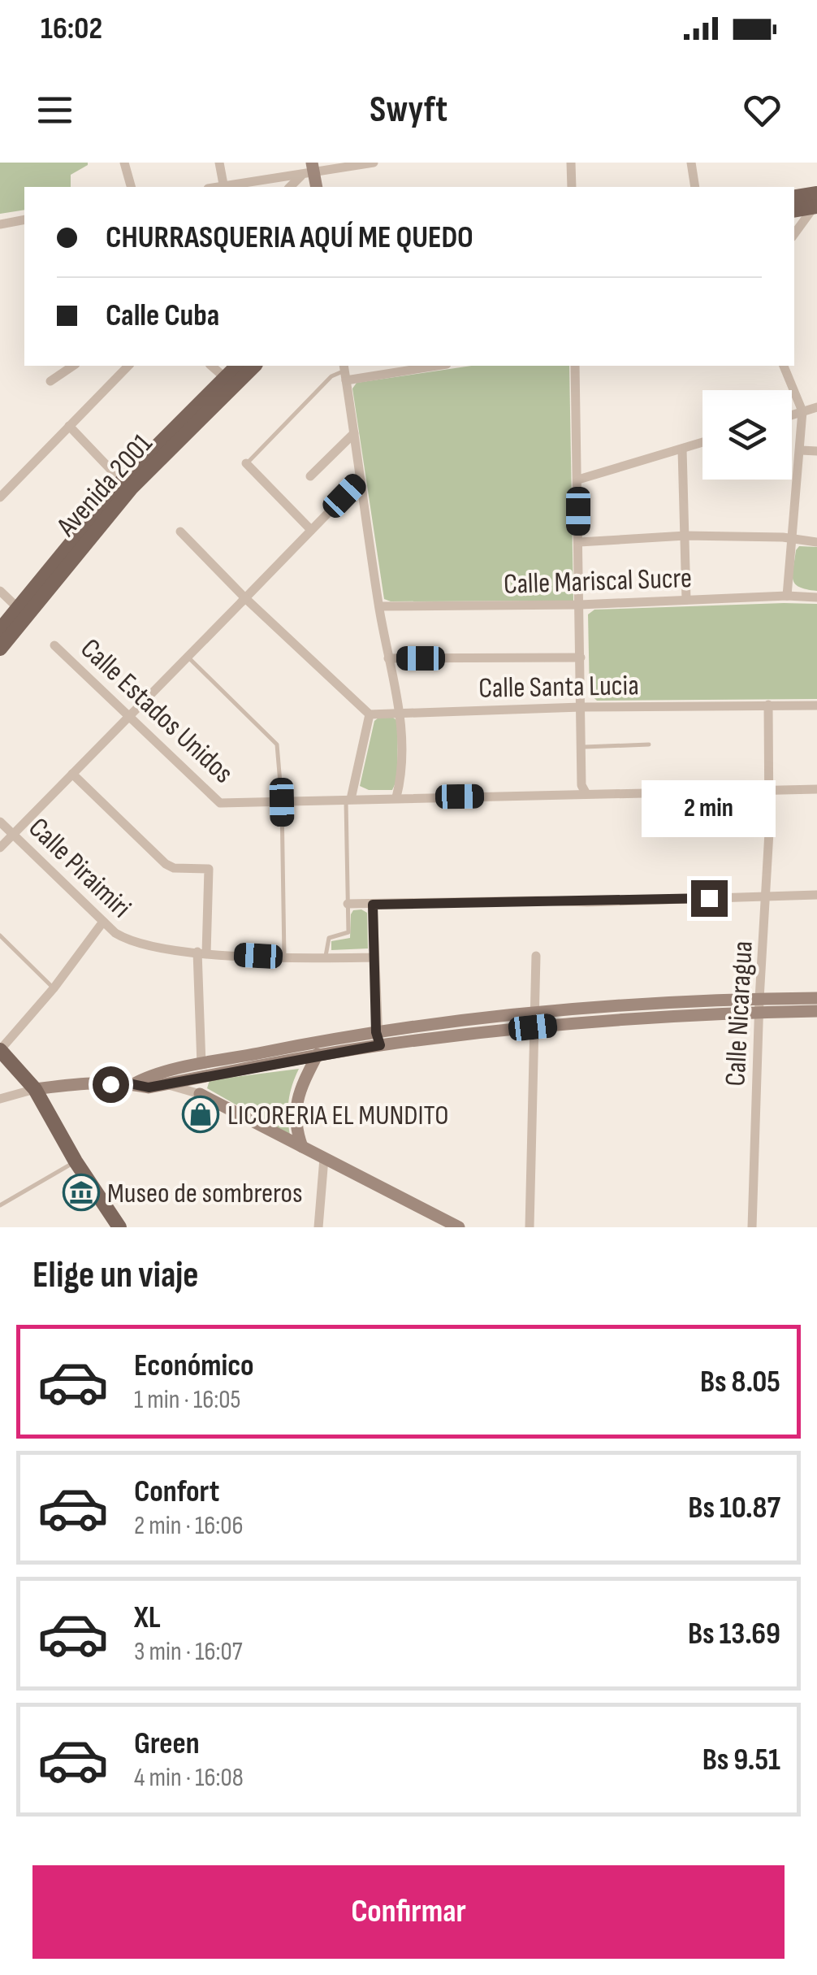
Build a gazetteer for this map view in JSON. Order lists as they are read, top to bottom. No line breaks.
{"streets":{"main road":["Avenida 2001"],"street":["Calle Mariscal Sucre","Calle Santa Lucia","Calle Estados Unidos","Calle Piraimiri","Calle Nicaragua"]},"crossings":[["Calle Santa Lucia","Calle Nicaragua"],["Calle Estados Unidos","Calle Nicaragua"]],"places":{"shop":["LICORERIA EL MUNDITO"],"museum":["Museo de sombreros"]},"page":{"status":"16:02","header":"Swyft","banner":["CHURRASQUERIA AQUÍ ME QUEDO","Calle Cuba"],"bubble":"2 min","heading":"Elige un viaje","list":[{"name":"Económico","note":"1 min · 16:05","value":"Bs 8.05"},{"name":"Confort","note":"2 min · 16:06","value":"Bs 10.87"},{"name":"XL","note":"3 min · 16:07","value":"Bs 13.69"},{"name":"Green","note":"4 min · 16:08","value":"Bs 9.51"}],"buttons":"Confirmar"}}
